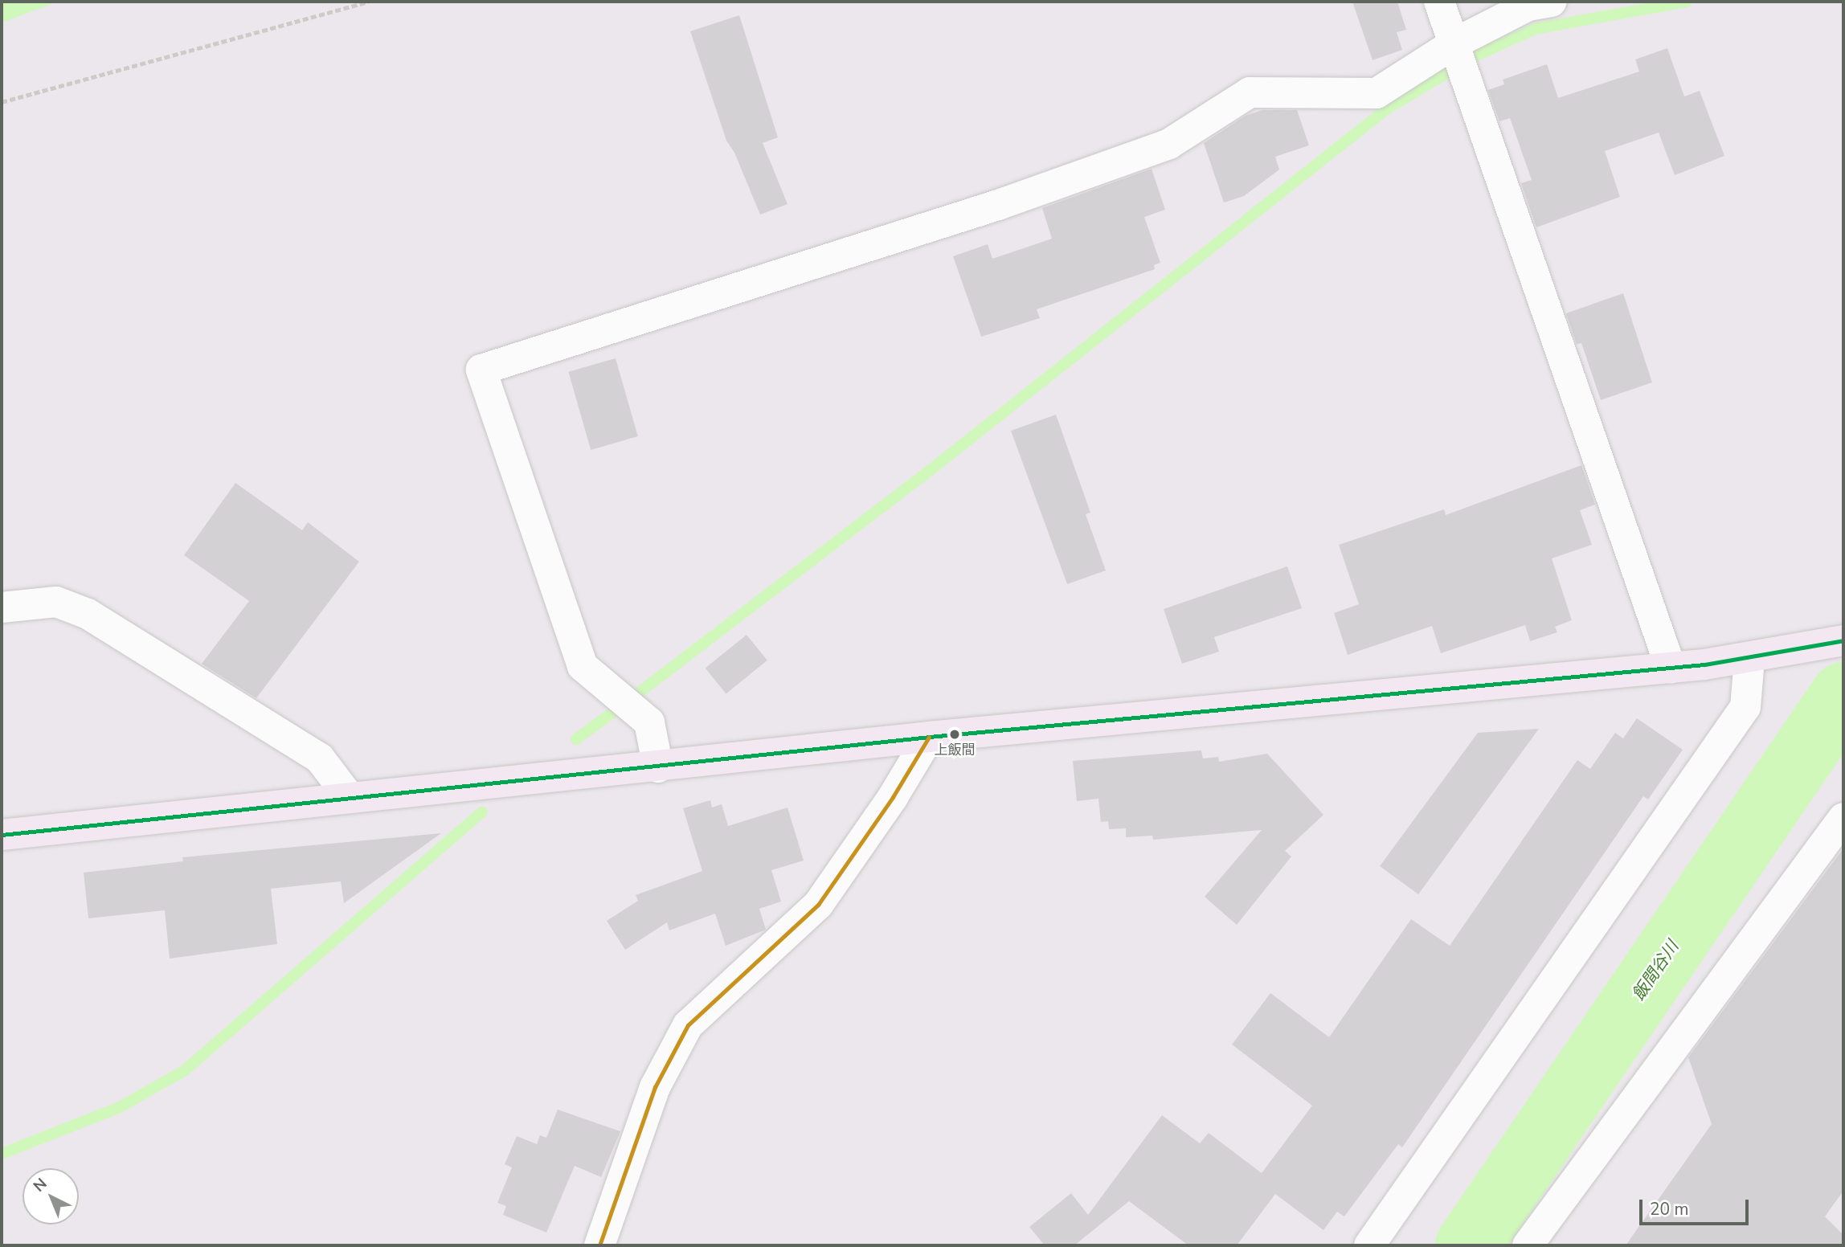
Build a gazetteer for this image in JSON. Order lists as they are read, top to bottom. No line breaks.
{"water":["飯間谷川"],"places":["上飯間"],"scale_bar":"20 m","north":"top left"}
